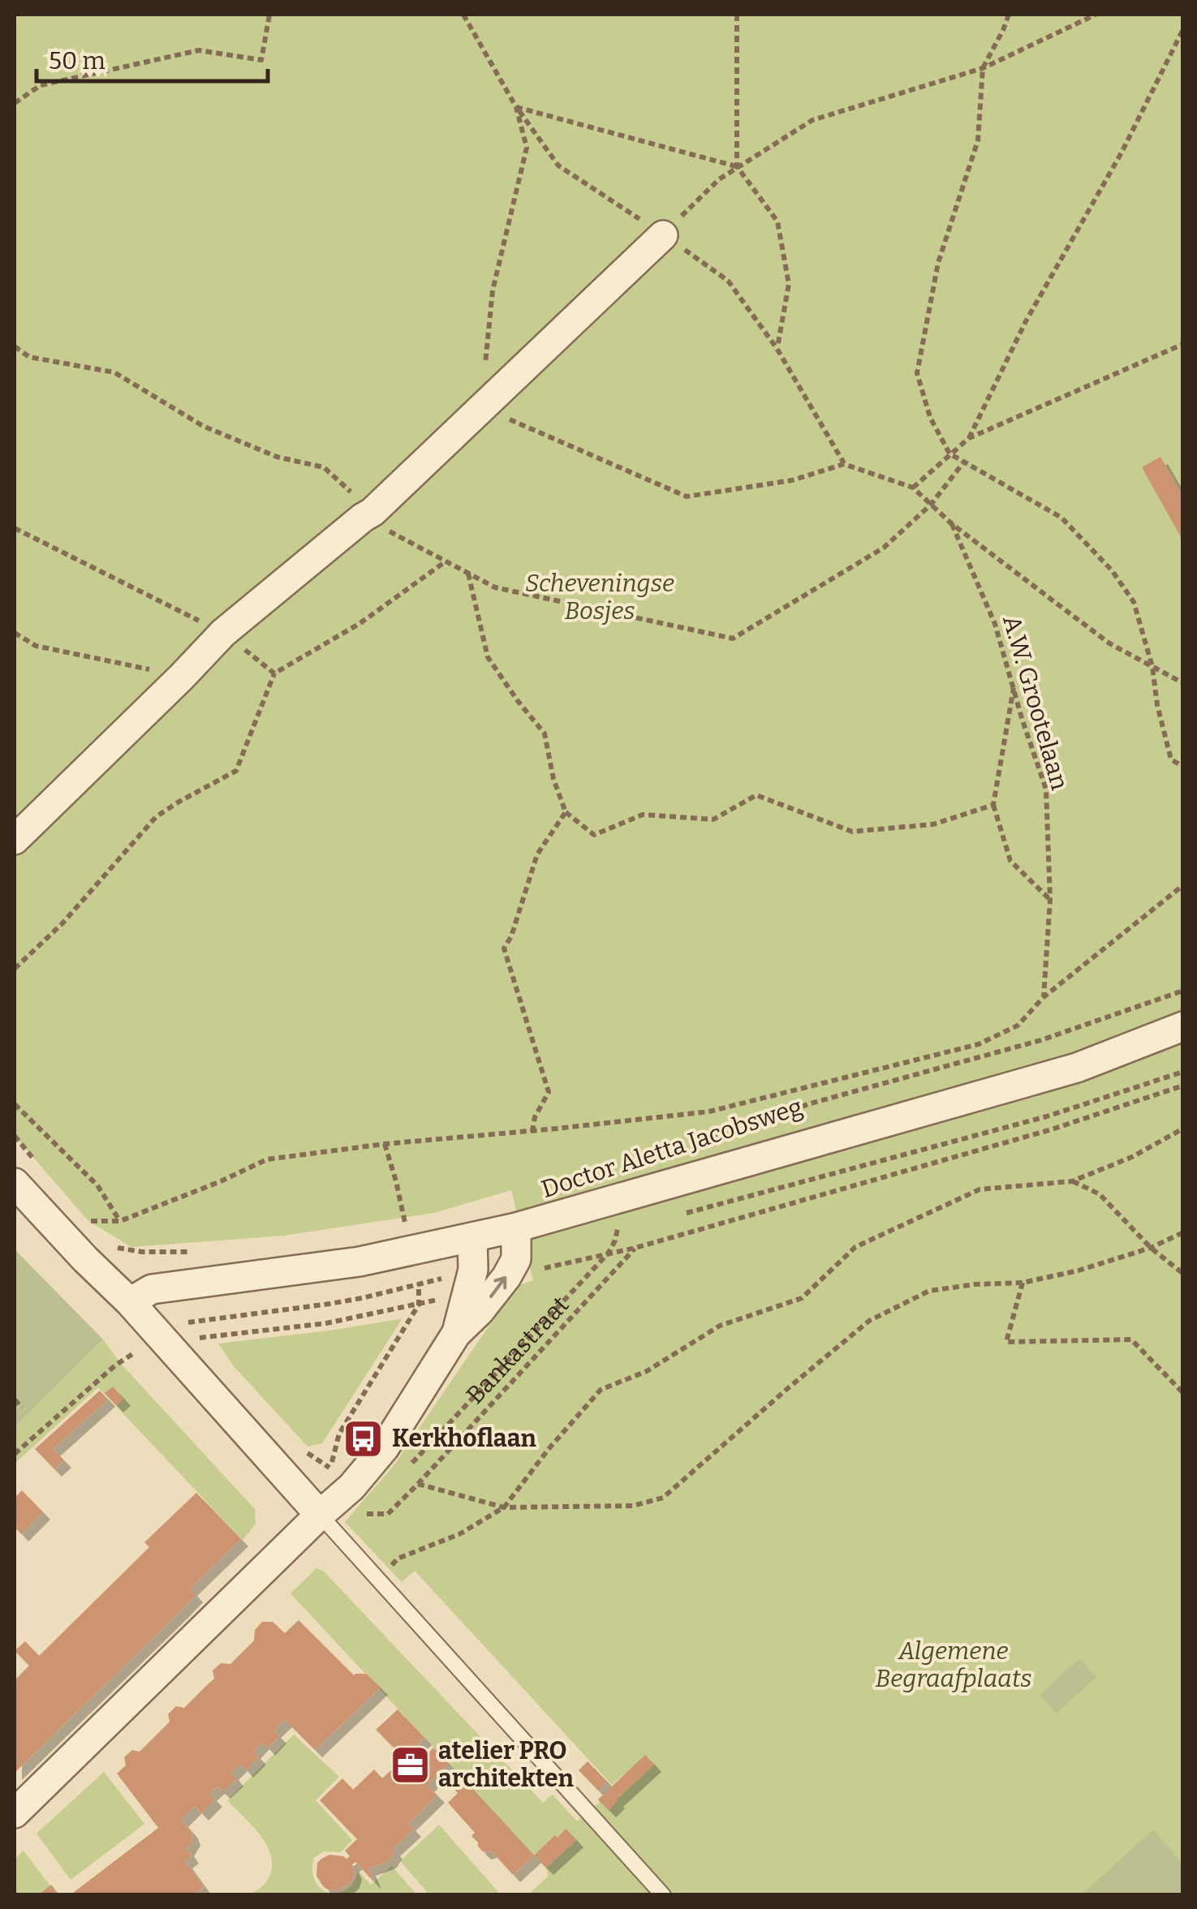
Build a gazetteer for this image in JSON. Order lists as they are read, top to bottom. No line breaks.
{"streets":{"street":["Doctor Aletta Jacobsweg","Bankastraat"],"path":["A.W. Grootelaan"]},"crossings":[["Doctor Aletta Jacobsweg","Bankastraat"]],"parks":["Scheveningse Bosjes","Algemene Begraafplaats"],"places":{"bus stop":["Kerkhoflaan"],"office":["atelier PRO architekten"]},"scale_bar":"50 m"}
